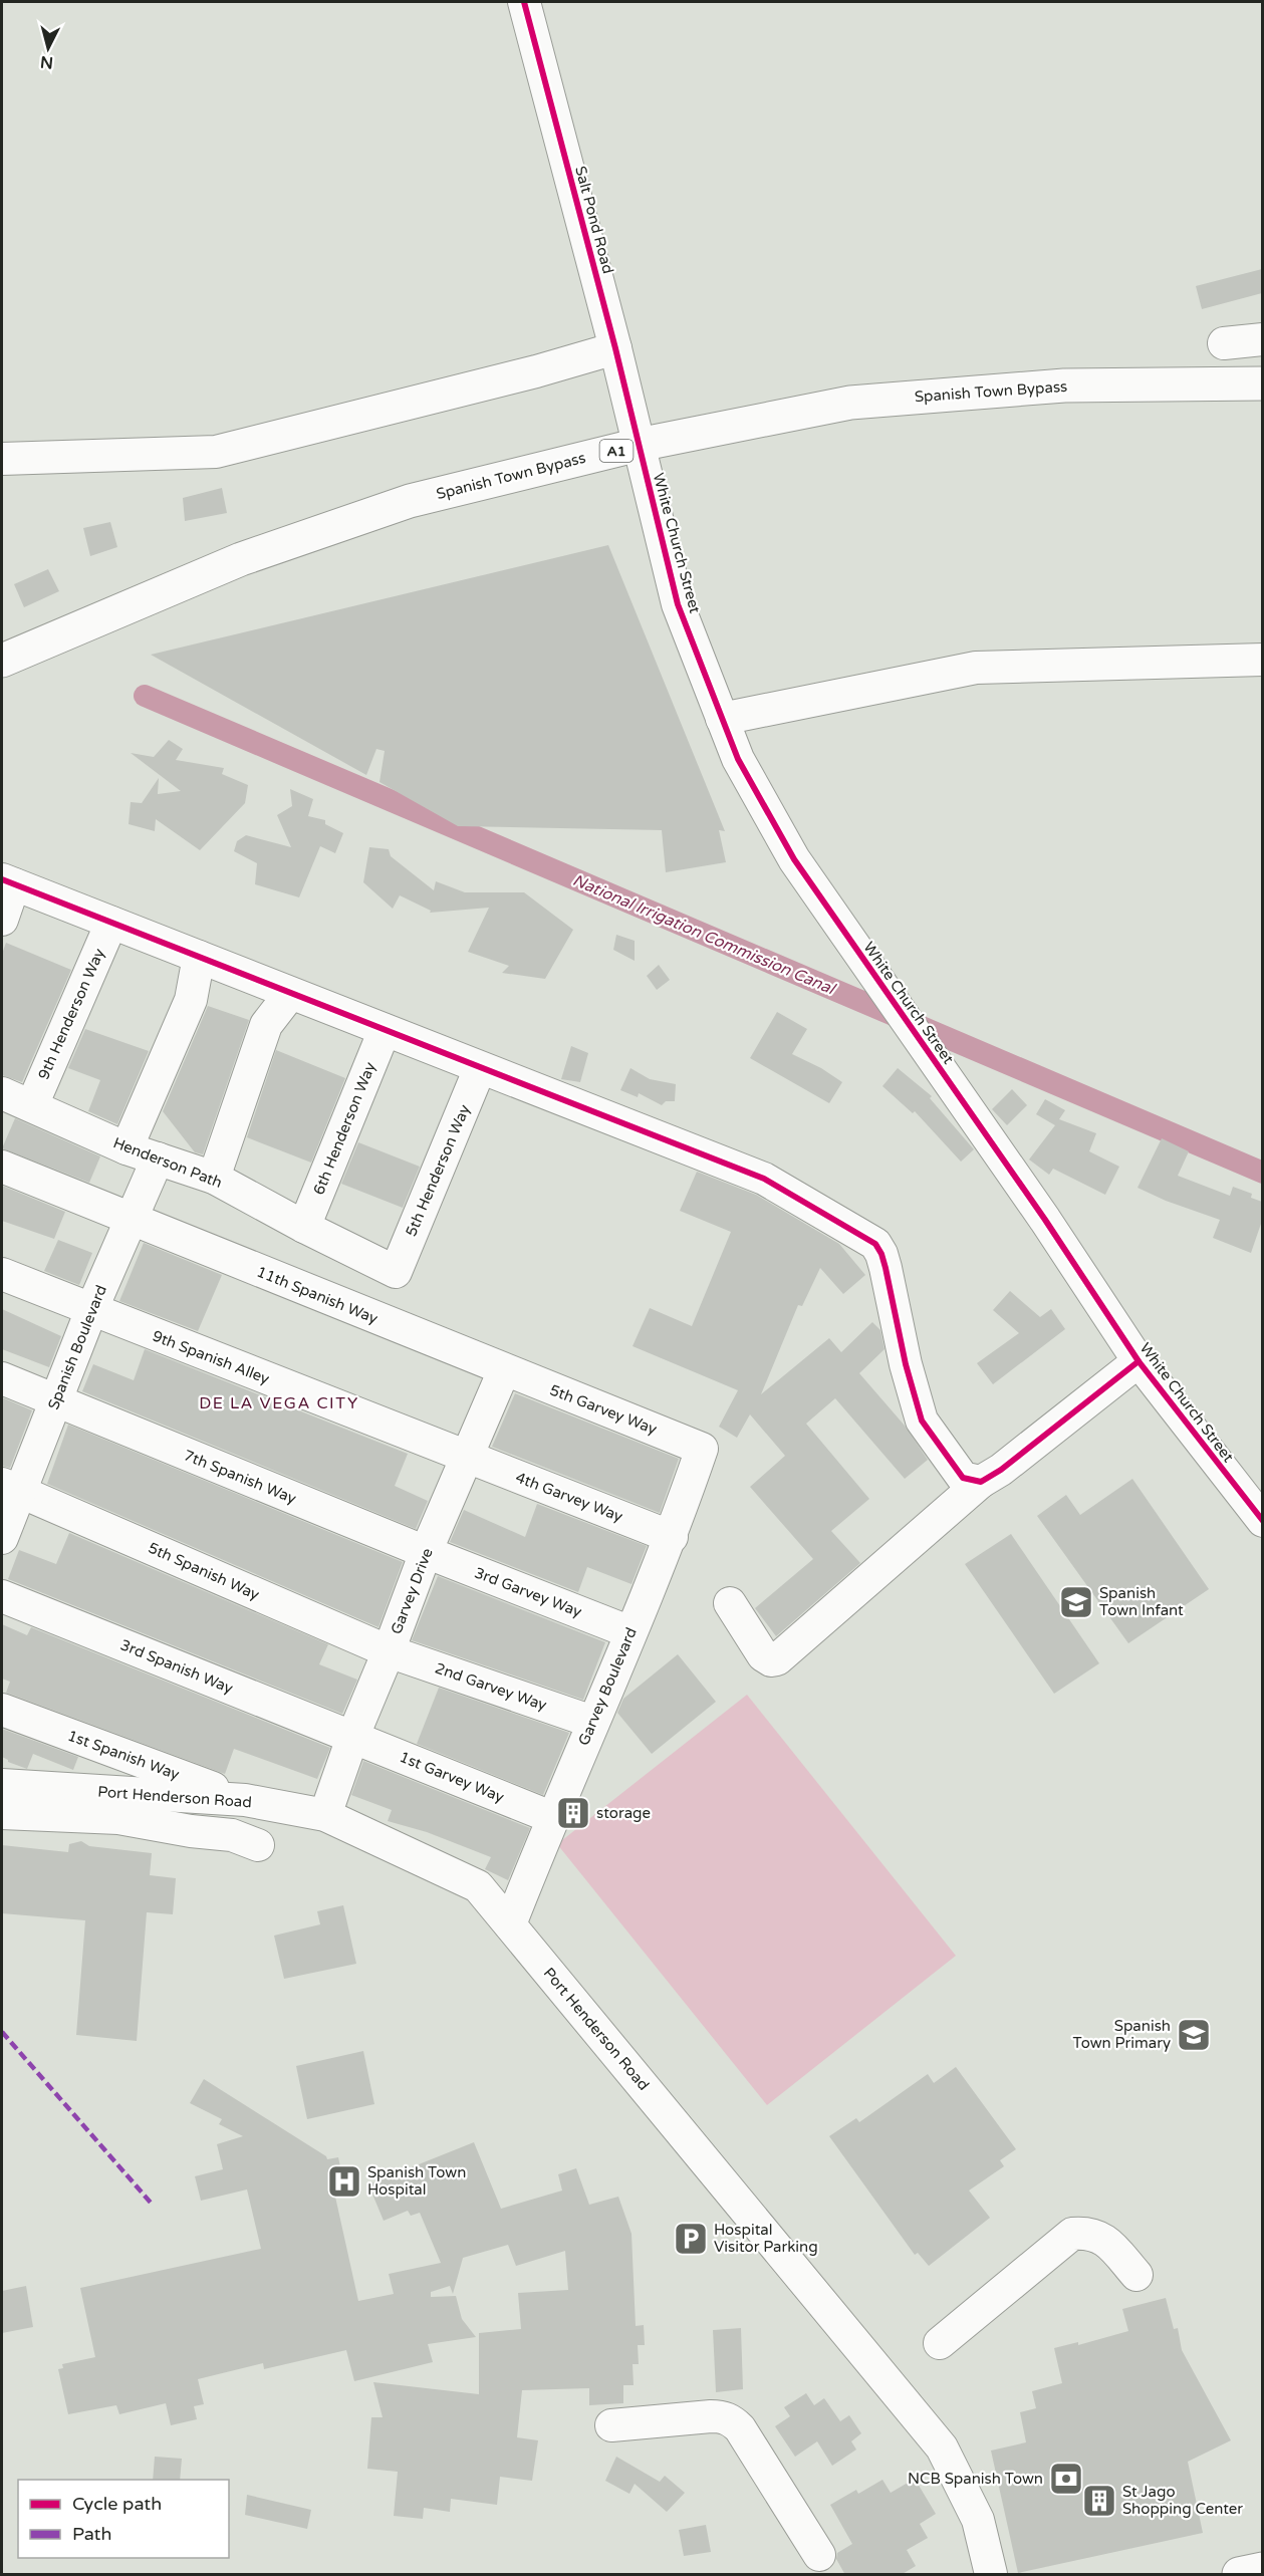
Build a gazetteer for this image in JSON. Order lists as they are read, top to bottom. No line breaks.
{"streets":{"main road":["Spanish Town Bypass","A1"],"street":["Salt Pond Road","White Church Street","9th Henderson Way","6th Henderson Way","Henderson Path","5th Henderson Way","11th Spanish Way","Spanish Boulevard","9th Spanish Alley","5th Garvey Way","7th Spanish Way","4th Garvey Way","5th Spanish Way","Garvey Drive","3rd Garvey Way","3rd Spanish Way","2nd Garvey Way","Garvey Boulevard","1st Spanish Way","1st Garvey Way","Port Henderson Road"]},"crossings":[["Salt Pond Road","Spanish Town Bypass"],["Salt Pond Road","White Church Street"],["Spanish Town Bypass","White Church Street"],["9th Henderson Way","Henderson Path"],["6th Henderson Way","Henderson Path"],["Henderson Path","5th Henderson Way"],["Henderson Path","Spanish Boulevard"],["11th Spanish Way","Spanish Boulevard"],["11th Spanish Way","5th Garvey Way"],["11th Spanish Way","Garvey Drive"],["Spanish Boulevard","9th Spanish Alley"],["Spanish Boulevard","7th Spanish Way"],["Spanish Boulevard","5th Spanish Way"],["9th Spanish Alley","4th Garvey Way"],["9th Spanish Alley","Garvey Drive"],["5th Garvey Way","Garvey Drive"],["5th Garvey Way","Garvey Boulevard"],["7th Spanish Way","Garvey Drive"],["7th Spanish Way","3rd Garvey Way"],["4th Garvey Way","Garvey Drive"],["4th Garvey Way","Garvey Boulevard"],["5th Spanish Way","Garvey Drive"],["5th Spanish Way","2nd Garvey Way"],["Garvey Drive","3rd Garvey Way"],["Garvey Drive","3rd Spanish Way"],["Garvey Drive","2nd Garvey Way"],["Garvey Drive","1st Garvey Way"],["Garvey Drive","Port Henderson Road"],["3rd Garvey Way","Garvey Boulevard"],["3rd Spanish Way","1st Garvey Way"],["2nd Garvey Way","Garvey Boulevard"],["Garvey Boulevard","1st Garvey Way"],["Garvey Boulevard","Port Henderson Road"],["1st Spanish Way","Port Henderson Road"]],"districts":["DE LA VEGA CITY"],"water":["National Irrigation Commission Canal"],"places":{"school or university":["Spanish Town Infant","Spanish Town Primary"],"building":["storage","St Jago Shopping Center"],"hospital":["Spanish Town Hospital"],"parking":["Hospital Visitor Parking"],"bank":["NCB Spanish Town"]},"legend":["Cycle path","Path"],"north":"bottom"}
